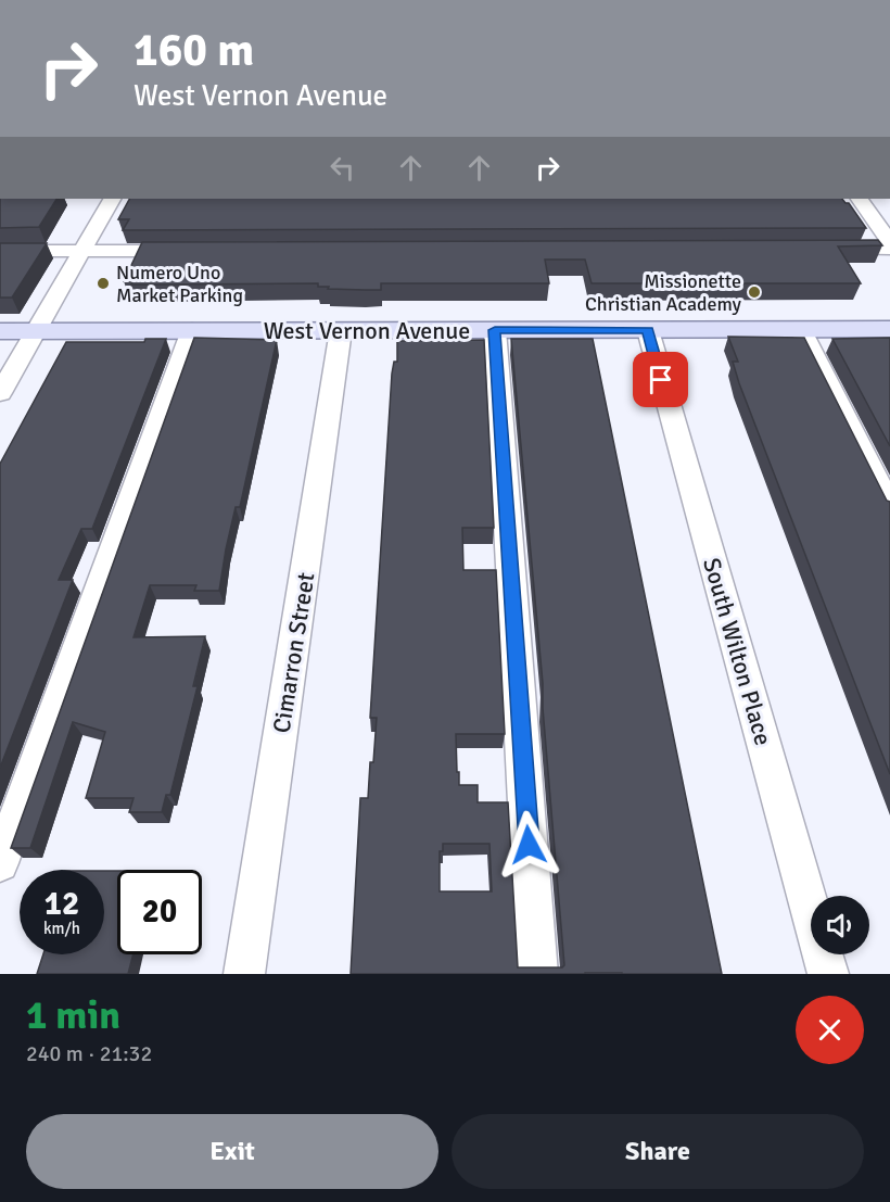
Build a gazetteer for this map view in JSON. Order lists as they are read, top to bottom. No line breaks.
{"streets":{"main road":["West Vernon Avenue"],"street":["South Wilton Place","Cimarron Street"]},"crossings":[["West Vernon Avenue","South Wilton Place"],["West Vernon Avenue","Cimarron Street"]],"places":["Numero Uno Market Parking","Missionette Christian Academy"],"page":{"turn":["160 m","West Vernon Avenue"],"speed":"12 km/h","limit":"20","heading":["1 min","240 m · 21:32"],"buttons":["Exit","Share"]}}
